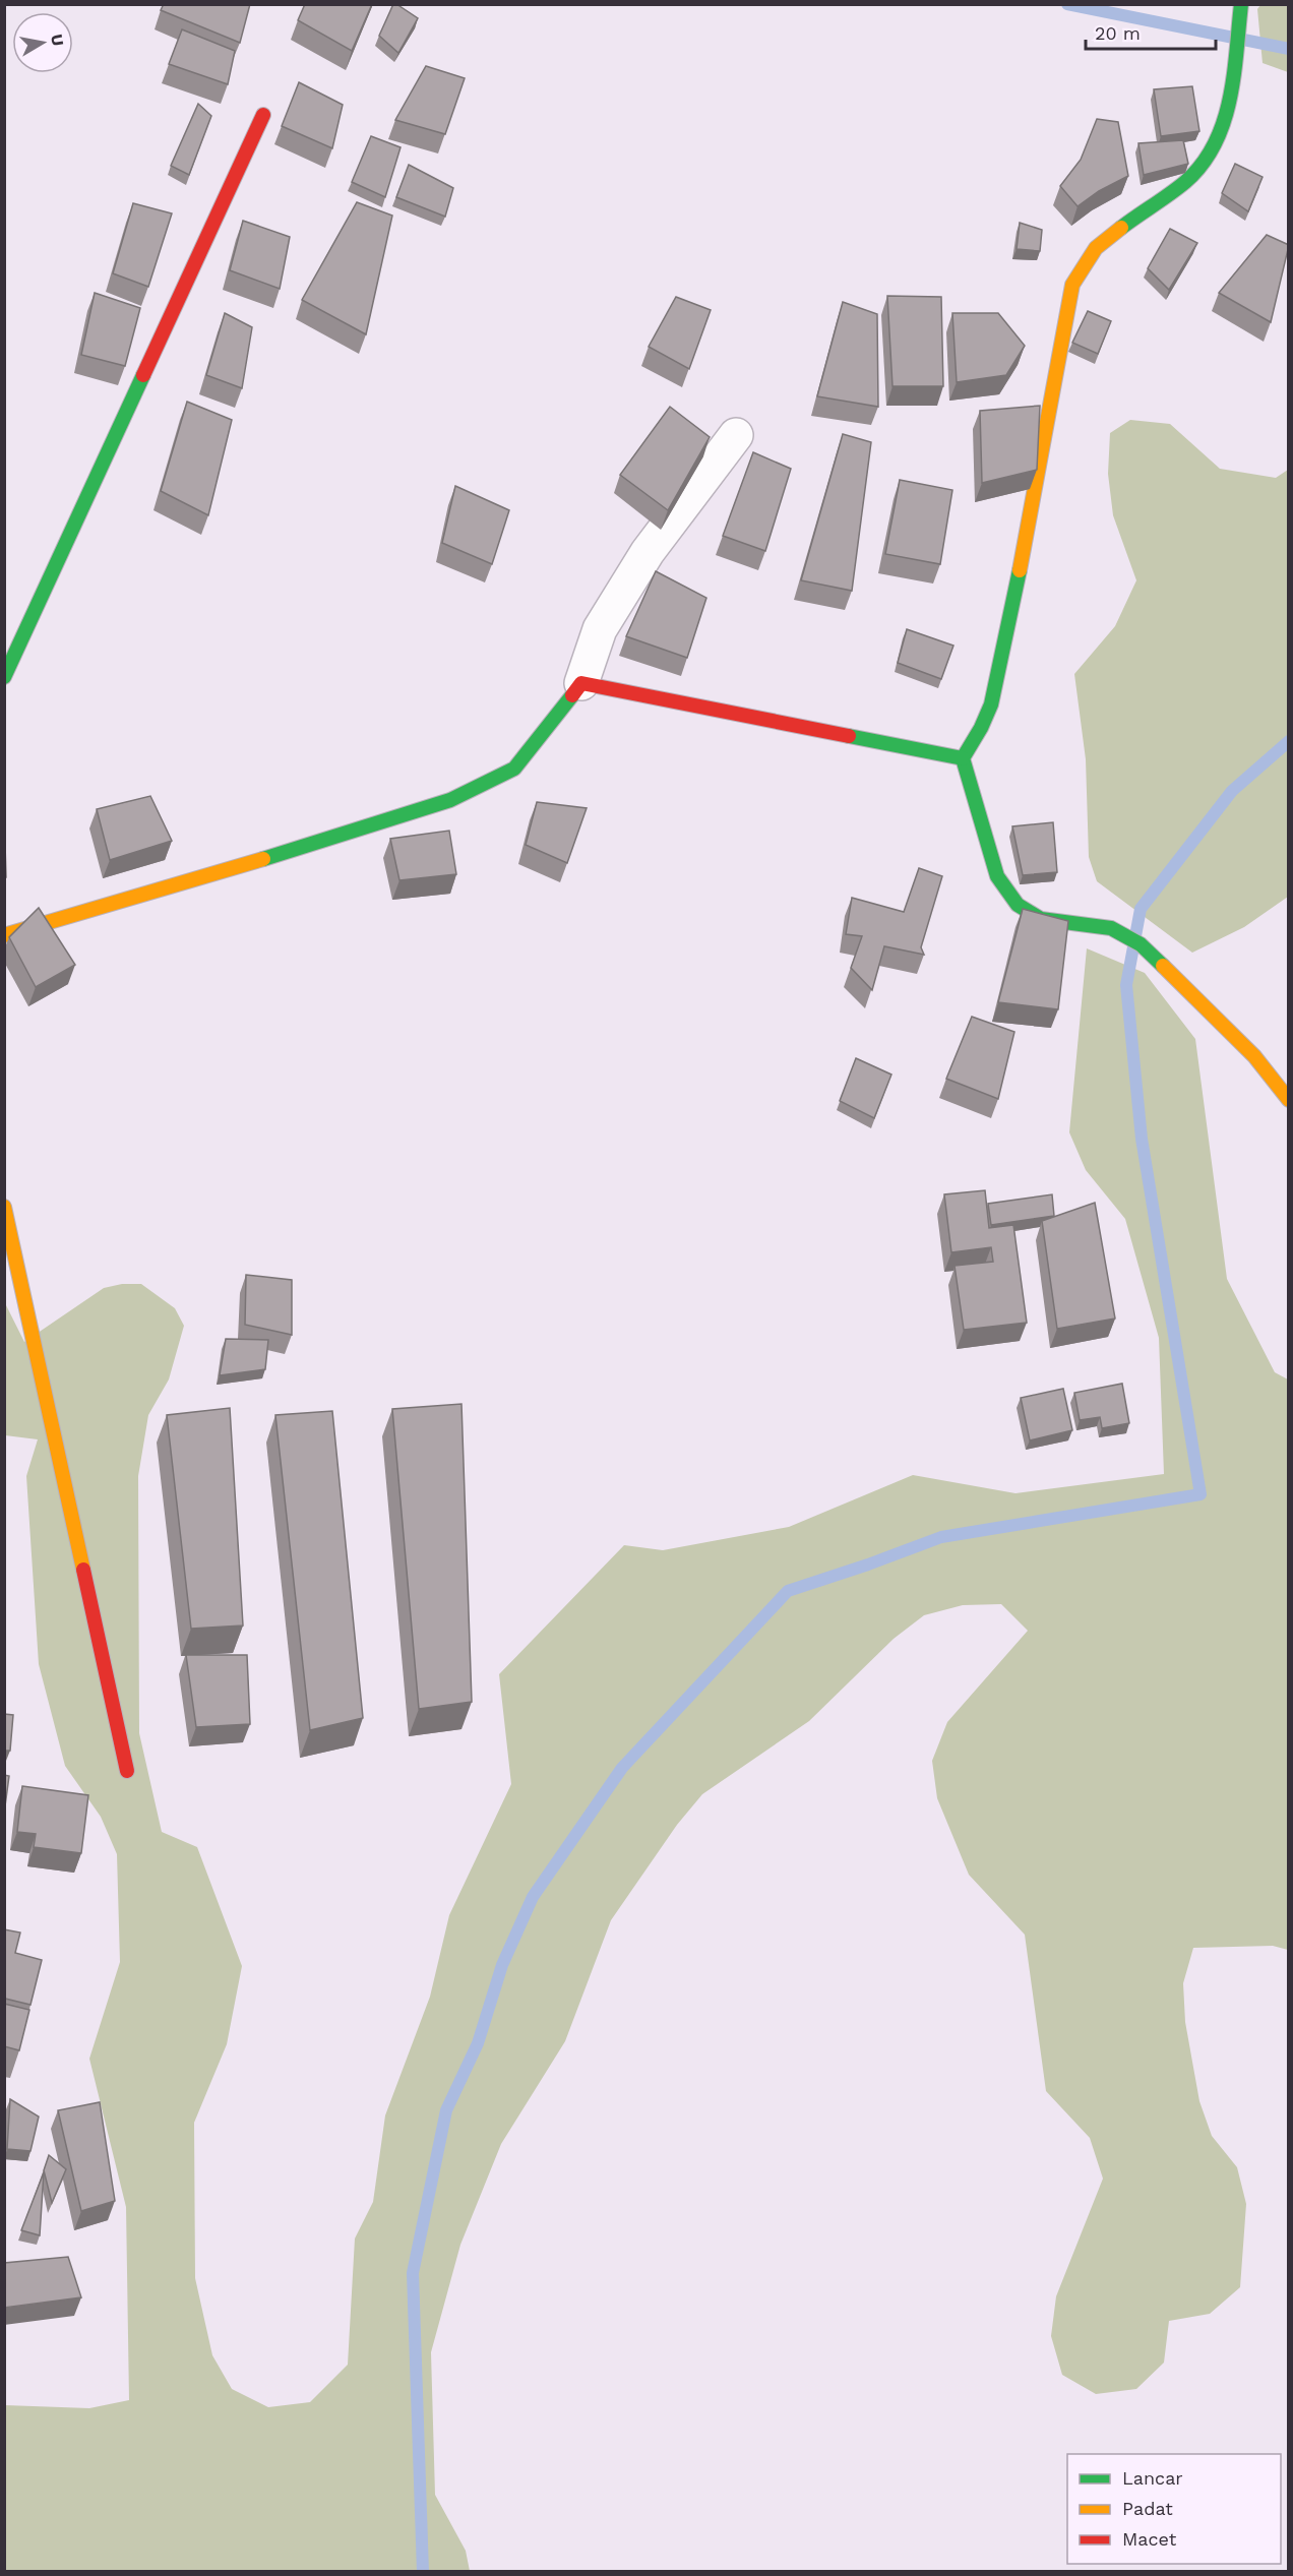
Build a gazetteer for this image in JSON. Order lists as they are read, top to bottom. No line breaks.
{"legend":["Lancar","Padat","Macet"],"scale_bar":"20 m","north":"right"}
